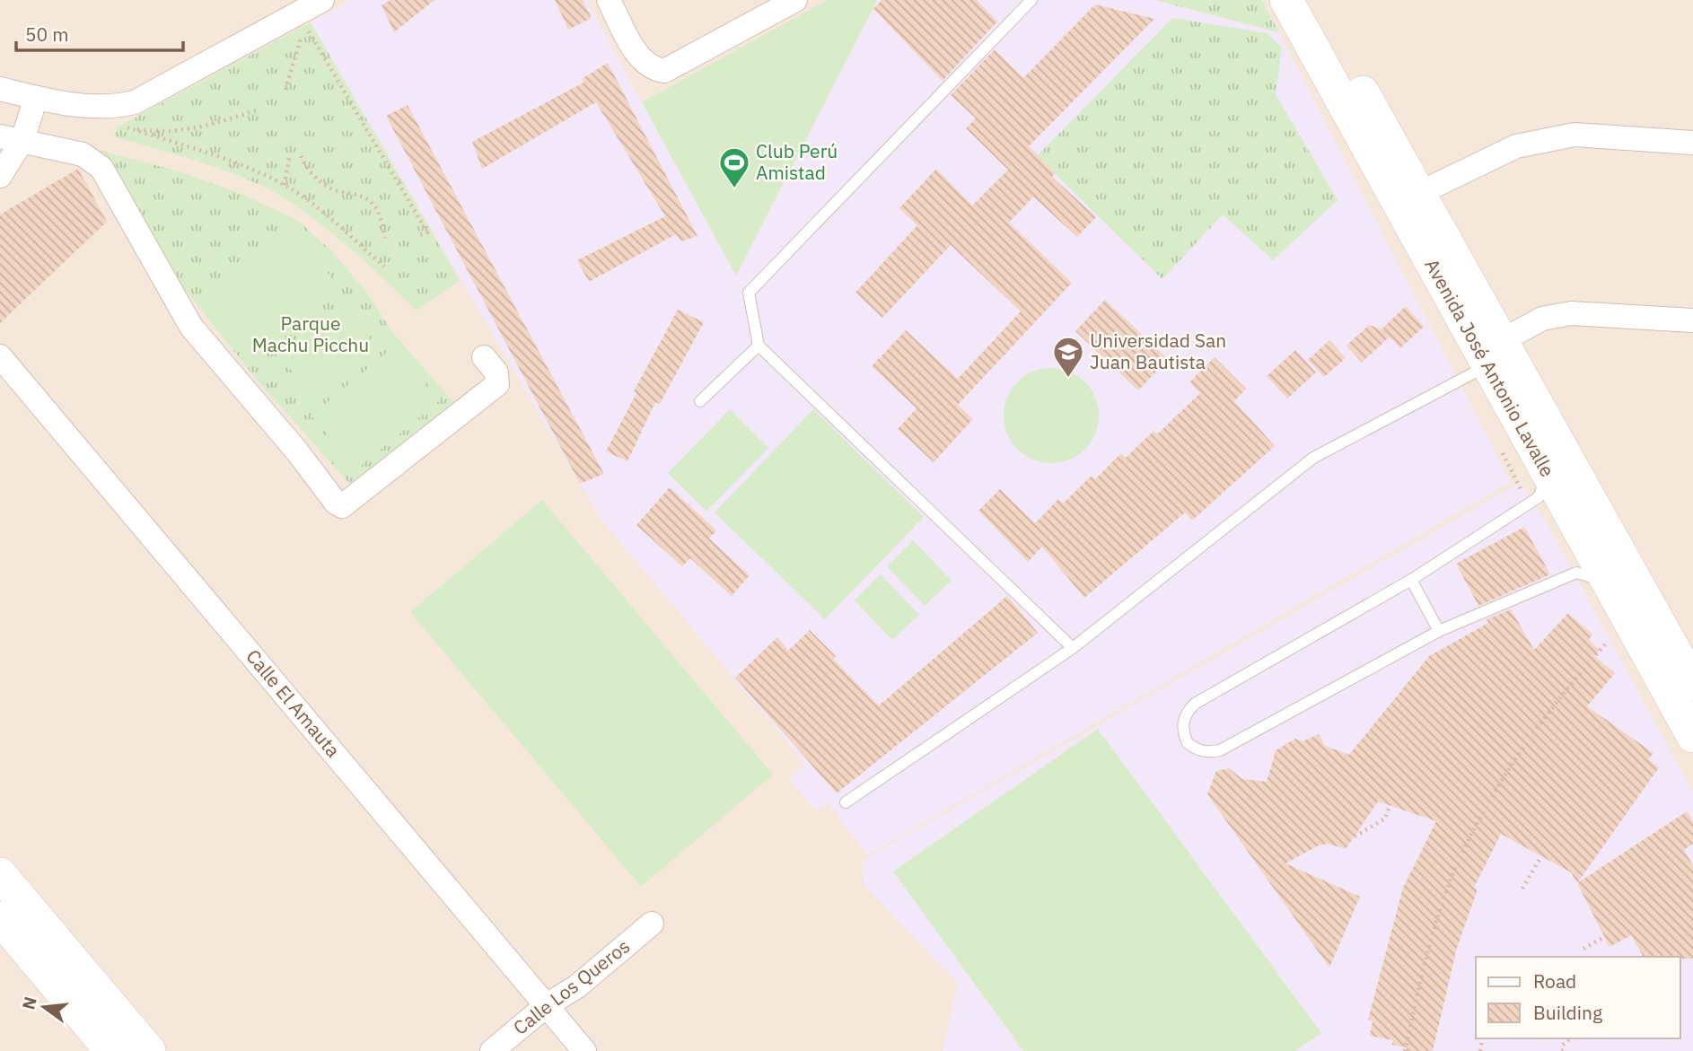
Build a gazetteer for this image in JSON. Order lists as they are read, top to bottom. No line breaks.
{"streets":{"main road":["Avenida José Antonio Lavalle"],"street":["Calle El Amauta","Calle Los Queros"]},"crossings":[["Calle El Amauta","Calle Los Queros"]],"parks":["Parque Machu Picchu"],"places":{"sports":["Club Perú Amistad"],"school or university":["Universidad San Juan Bautista"]},"legend":["Road","Building"],"scale_bar":"50 m","north":"left"}
